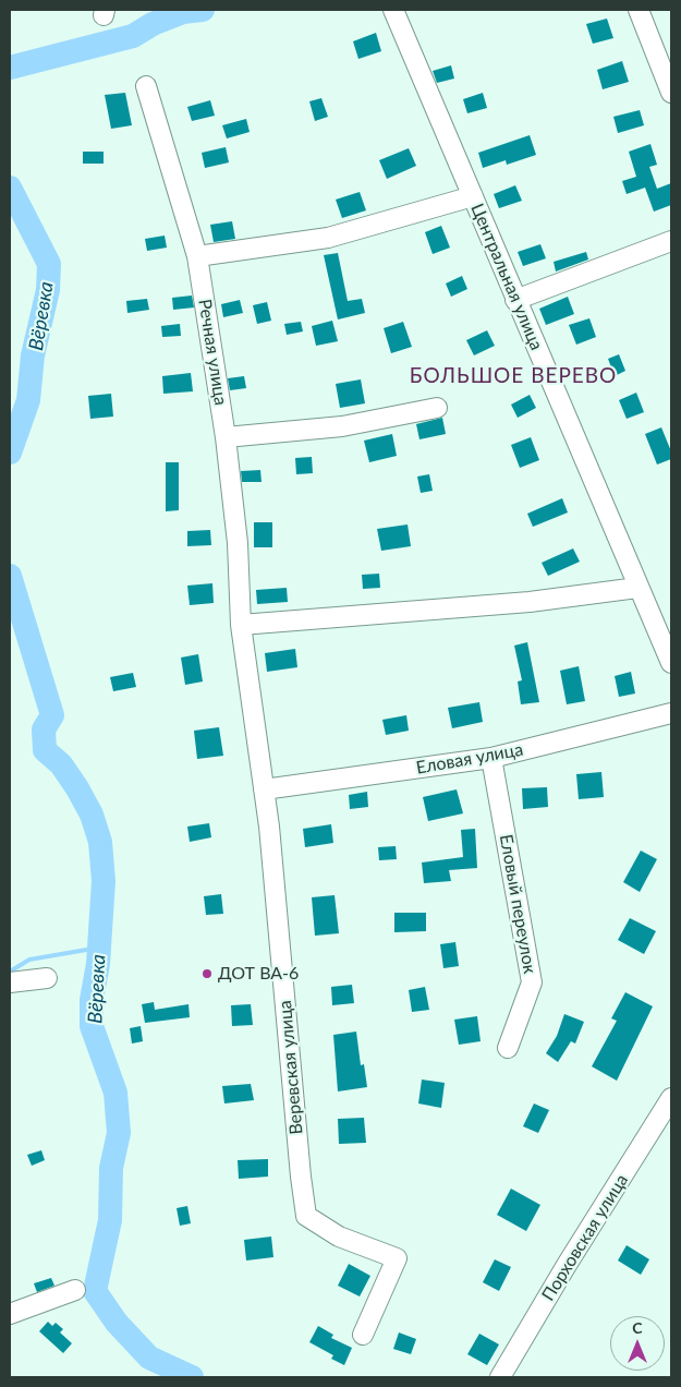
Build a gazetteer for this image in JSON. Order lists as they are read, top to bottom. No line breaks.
{"streets":{"street":["Центральная улица","Речная улица","Еловая улица","Еловый переулок","Веревская улица","Порховская улица"]},"crossings":[["Речная улица","Веревская улица"],["Еловая улица","Еловый переулок"],["Еловая улица","Веревская улица"]],"districts":["БОЛЬШОЕ ВЕРЕВО"],"water":["Вёревка"],"places":["ДОТ ВА-6"],"north":"top"}
